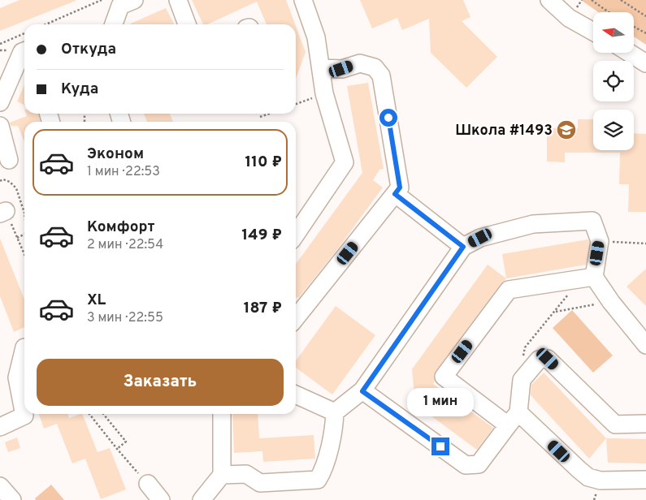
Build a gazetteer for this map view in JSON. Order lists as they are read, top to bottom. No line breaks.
{"places":{"school or university":["Школа #1493"]},"north":"left","page":{"banner":["Откуда","Куда"],"list":[{"name":"Эконом","note":"1 мин · 22:53","value":"110 ₽"},{"name":"Комфорт","note":"2 мин · 22:54","value":"149 ₽"},{"name":"XL","note":"3 мин · 22:55","value":"187 ₽"}],"buttons":"Заказать","bubble":"1 мин"}}
